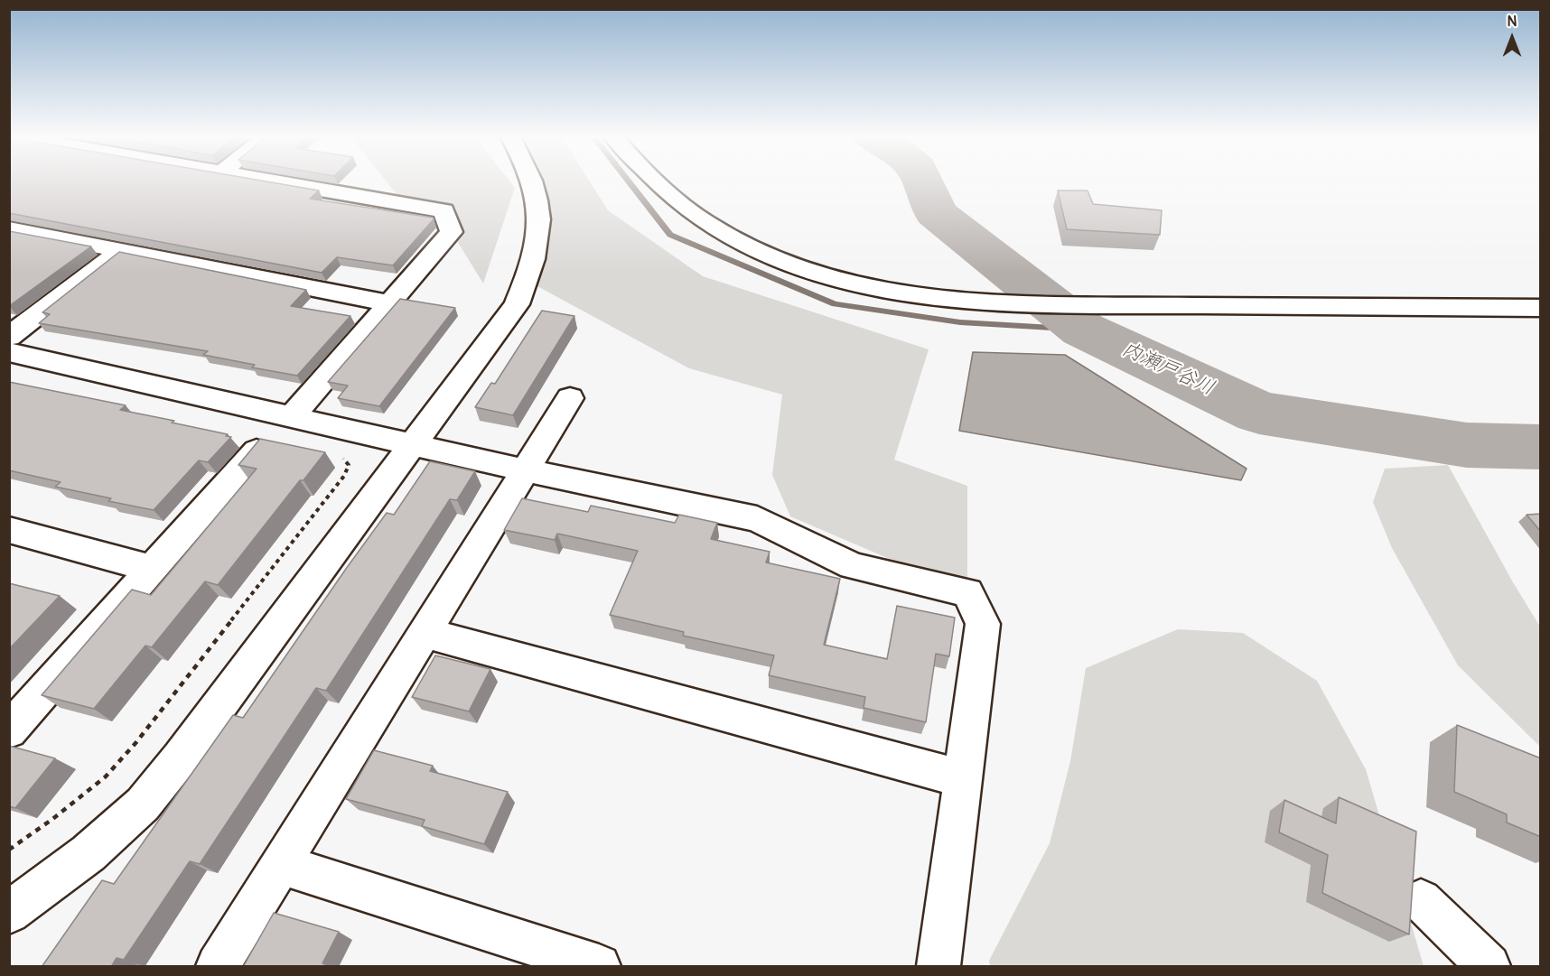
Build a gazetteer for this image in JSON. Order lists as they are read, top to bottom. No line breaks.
{"water":["内瀬戸谷川"],"north":"top"}
